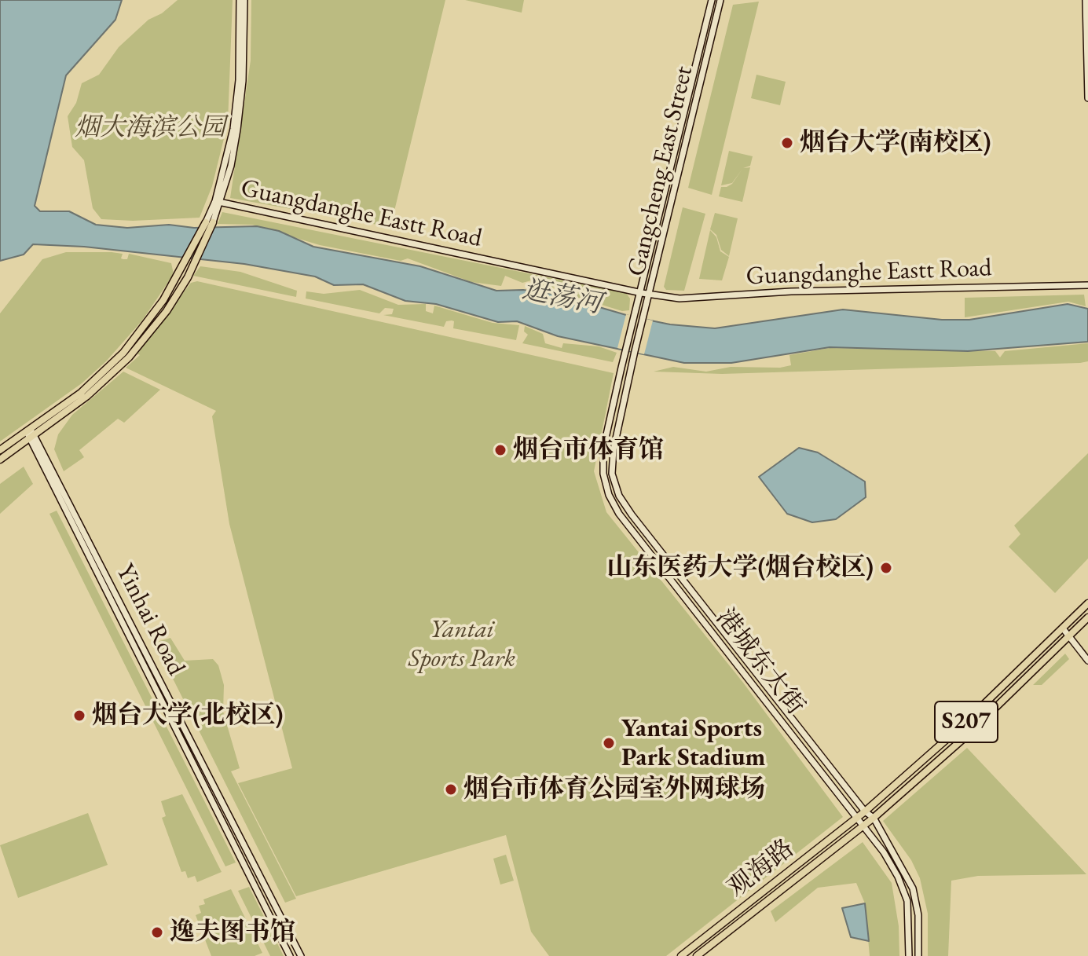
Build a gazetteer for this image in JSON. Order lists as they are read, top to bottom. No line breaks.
{"streets":{"main road":["Gangcheng East Street","Guangdanghe Eastt Road","Yinhai Road","港城东大街","S207","观海路"]},"crossings":[["Gangcheng East Street","Guangdanghe Eastt Road"],["Gangcheng East Street","港城东大街"],["港城东大街","S207"],["港城东大街","观海路"],["S207","观海路"]],"water":["逛荡河"],"parks":["烟大海滨公园","Yantai Sports Park"],"places":["烟台大学(南校区)","烟台市体育馆","山东医药大学(烟台校区)","烟台大学(北校区)","Yantai Sports Park Stadium","烟台市体育公园室外网球场","逸夫图书馆"]}
